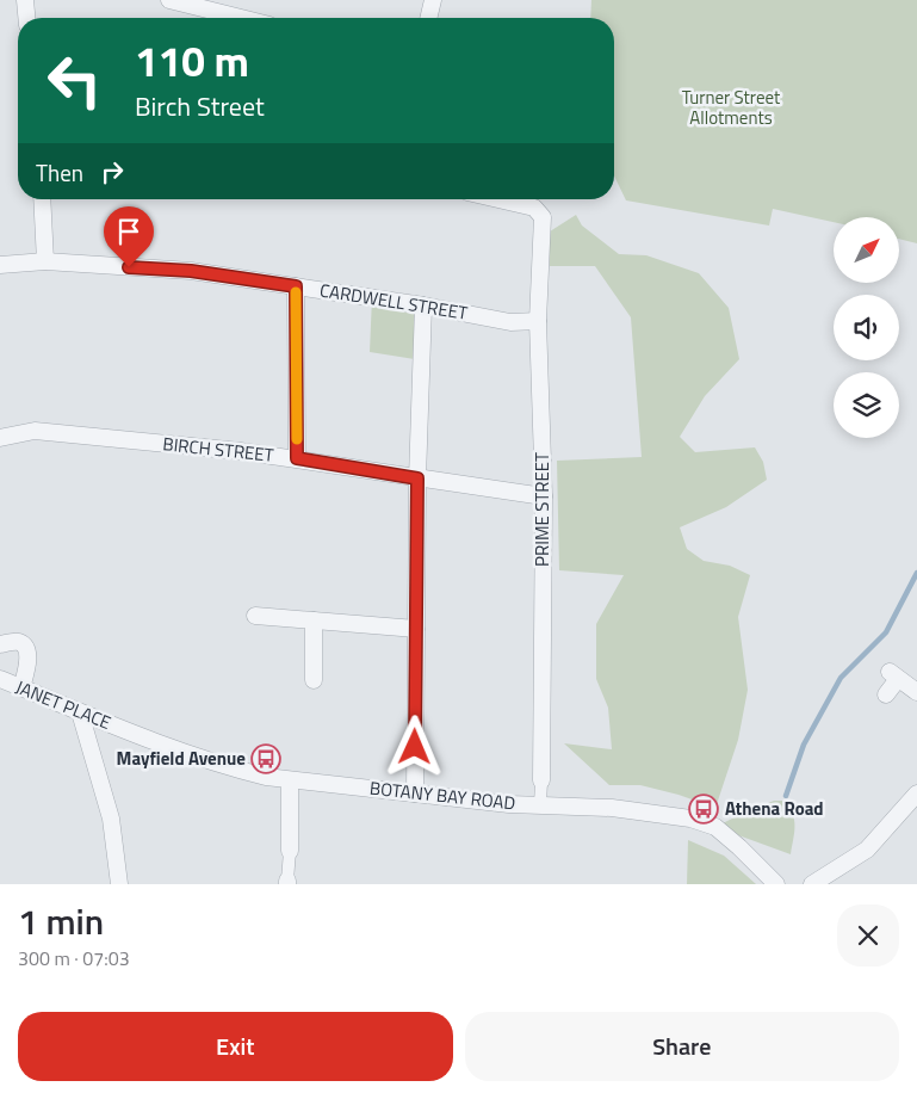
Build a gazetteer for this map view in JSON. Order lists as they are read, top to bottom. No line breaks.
{"streets":{"street":["CARDWELL STREET","BIRCH STREET","PRIME STREET","JANET PLACE","BOTANY BAY ROAD"]},"crossings":[["CARDWELL STREET","PRIME STREET"],["BIRCH STREET","PRIME STREET"],["PRIME STREET","BOTANY BAY ROAD"],["JANET PLACE","BOTANY BAY ROAD"]],"parks":["Turner Street Allotments"],"places":{"bus stop":["Mayfield Avenue","Athena Road"]},"north":"top right","page":{"turn":["110 m","Birch Street"],"then":"Then","heading":["1 min","300 m · 07:03"],"buttons":["Exit","Share"]}}
